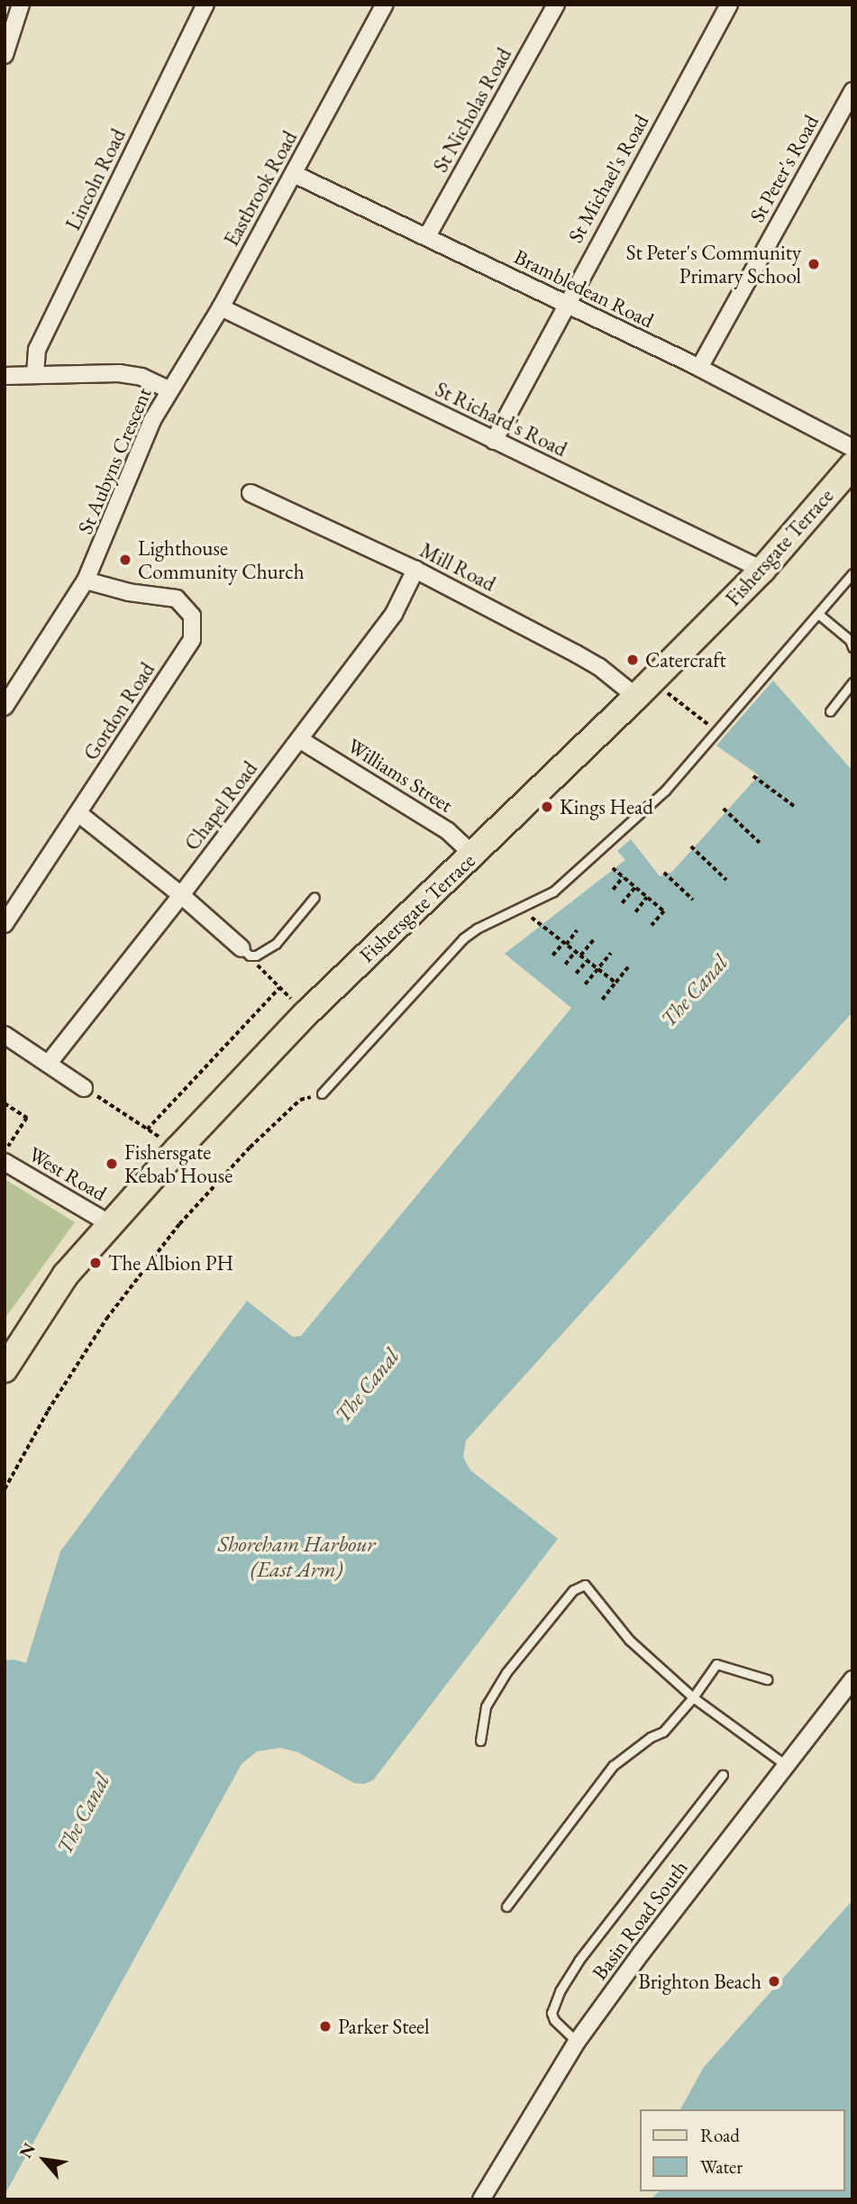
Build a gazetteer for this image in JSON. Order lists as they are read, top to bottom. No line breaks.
{"streets":{"main road":["Fishersgate Terrace"],"street":["St Nicholas Road","St Peter's Road","St Michael's Road","Lincoln Road","Eastbrook Road","Brambledean Road","St Richard's Road","St Aubyns Crescent","Mill Road","Gordon Road","Williams Street","Chapel Road","West Road","Basin Road South"]},"crossings":[["St Nicholas Road","Brambledean Road"],["St Peter's Road","Brambledean Road"],["St Michael's Road","Brambledean Road"],["St Michael's Road","St Richard's Road"],["Lincoln Road","St Aubyns Crescent"],["Eastbrook Road","Brambledean Road"],["Eastbrook Road","St Richard's Road"],["Eastbrook Road","St Aubyns Crescent"],["St Richard's Road","Fishersgate Terrace"],["St Aubyns Crescent","Gordon Road"],["Fishersgate Terrace","Mill Road"],["Fishersgate Terrace","Williams Street"],["Fishersgate Terrace","West Road"],["Mill Road","Chapel Road"],["Williams Street","Chapel Road"]],"water":["The Canal","Shoreham Harbour (East Arm)"],"places":["St Peter's Community Primary School","Lighthouse Community Church","Catercraft","Kings Head","Fishersgate Kebab House","The Albion PH","Brighton Beach","Parker Steel"],"legend":["Road","Water"],"north":"top left"}
